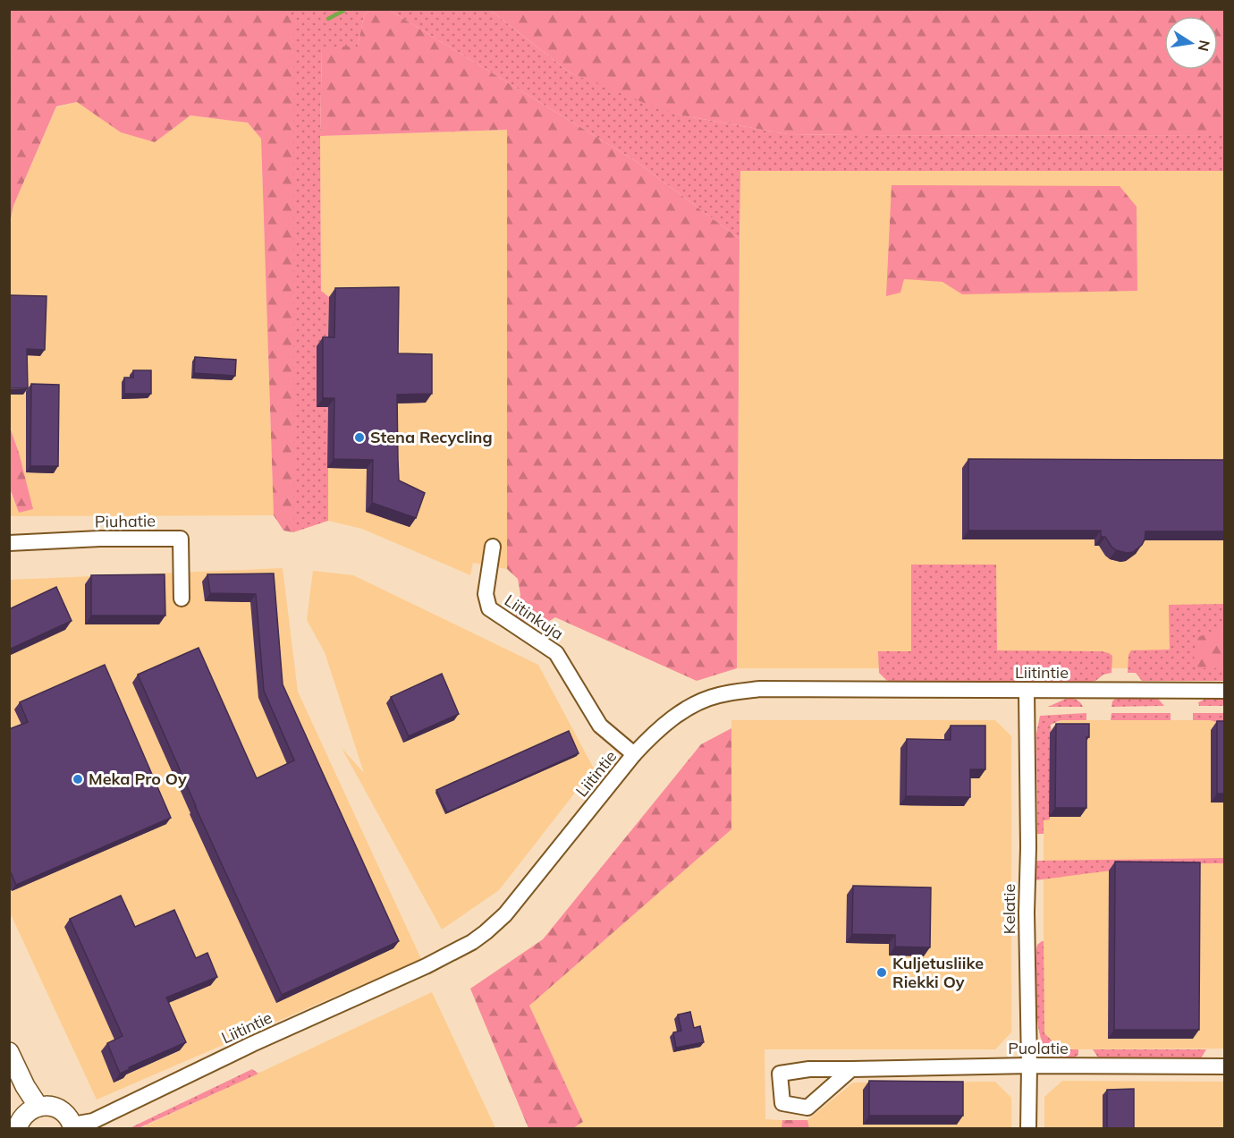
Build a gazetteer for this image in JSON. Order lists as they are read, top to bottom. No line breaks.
{"streets":{"street":["Piuhatie","Liitinkuja","Liitintie","Kelatie","Puolatie"]},"crossings":[["Liitinkuja","Liitintie"],["Liitintie","Kelatie"],["Kelatie","Puolatie"]],"places":["Stena Recycling","Meka Pro Oy","Kuljetusliike Riekki Oy"],"north":"right"}
